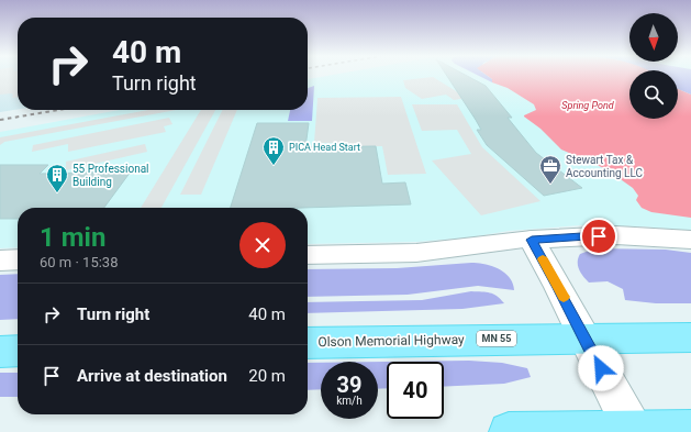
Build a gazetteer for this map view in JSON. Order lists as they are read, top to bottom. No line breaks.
{"streets":{"main road":["MN 55","Olson Memorial Highway"]},"water":["Spring Pond"],"places":{"building":["PICA Head Start","55 Professional Building"],"office":["Stewart Tax & Accounting LLC"]},"north":"bottom","page":{"turn":["40 m","Turn right"],"heading":["1 min","60 m · 15:38"],"list":[{"name":"Turn right","value":"40 m"},{"name":"Arrive at destination","value":"20 m"}],"speed":"39 km/h","limit":"40"}}
